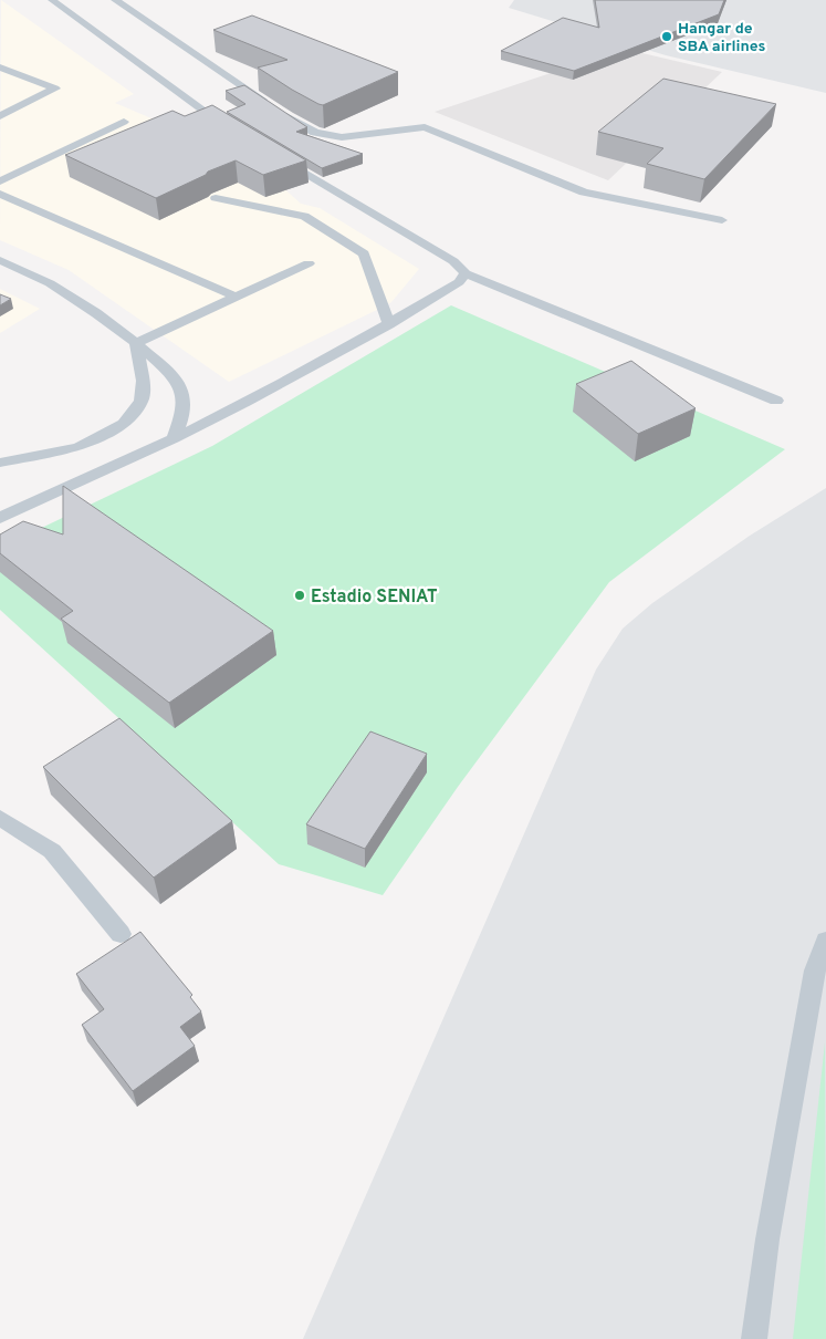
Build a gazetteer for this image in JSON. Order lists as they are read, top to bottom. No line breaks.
{"places":["Hangar de SBA airlines","Estadio SENIAT"]}
